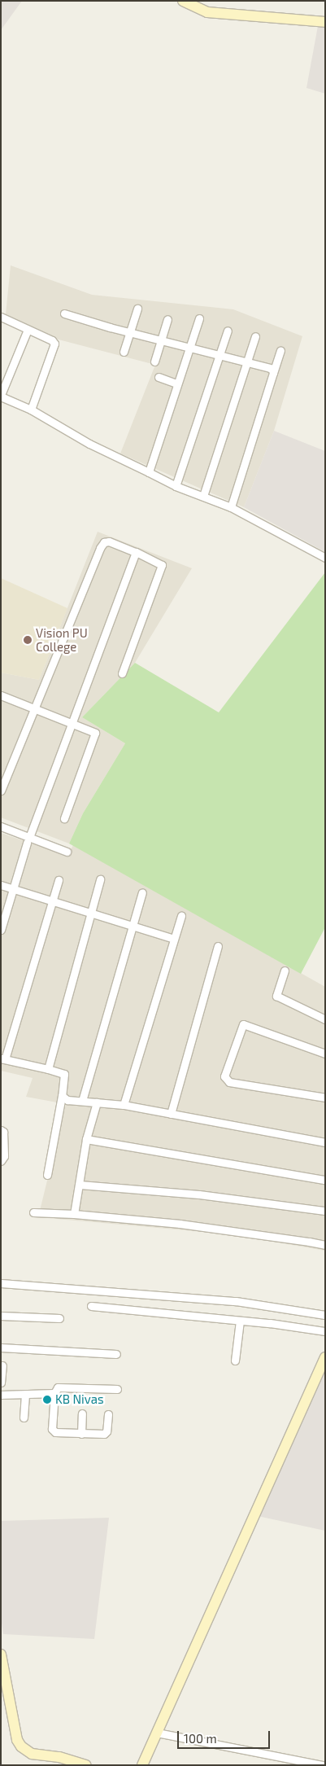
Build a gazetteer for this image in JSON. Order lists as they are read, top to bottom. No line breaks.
{"places":["Vision PU College","KB Nivas"],"scale_bar":"100 m"}
